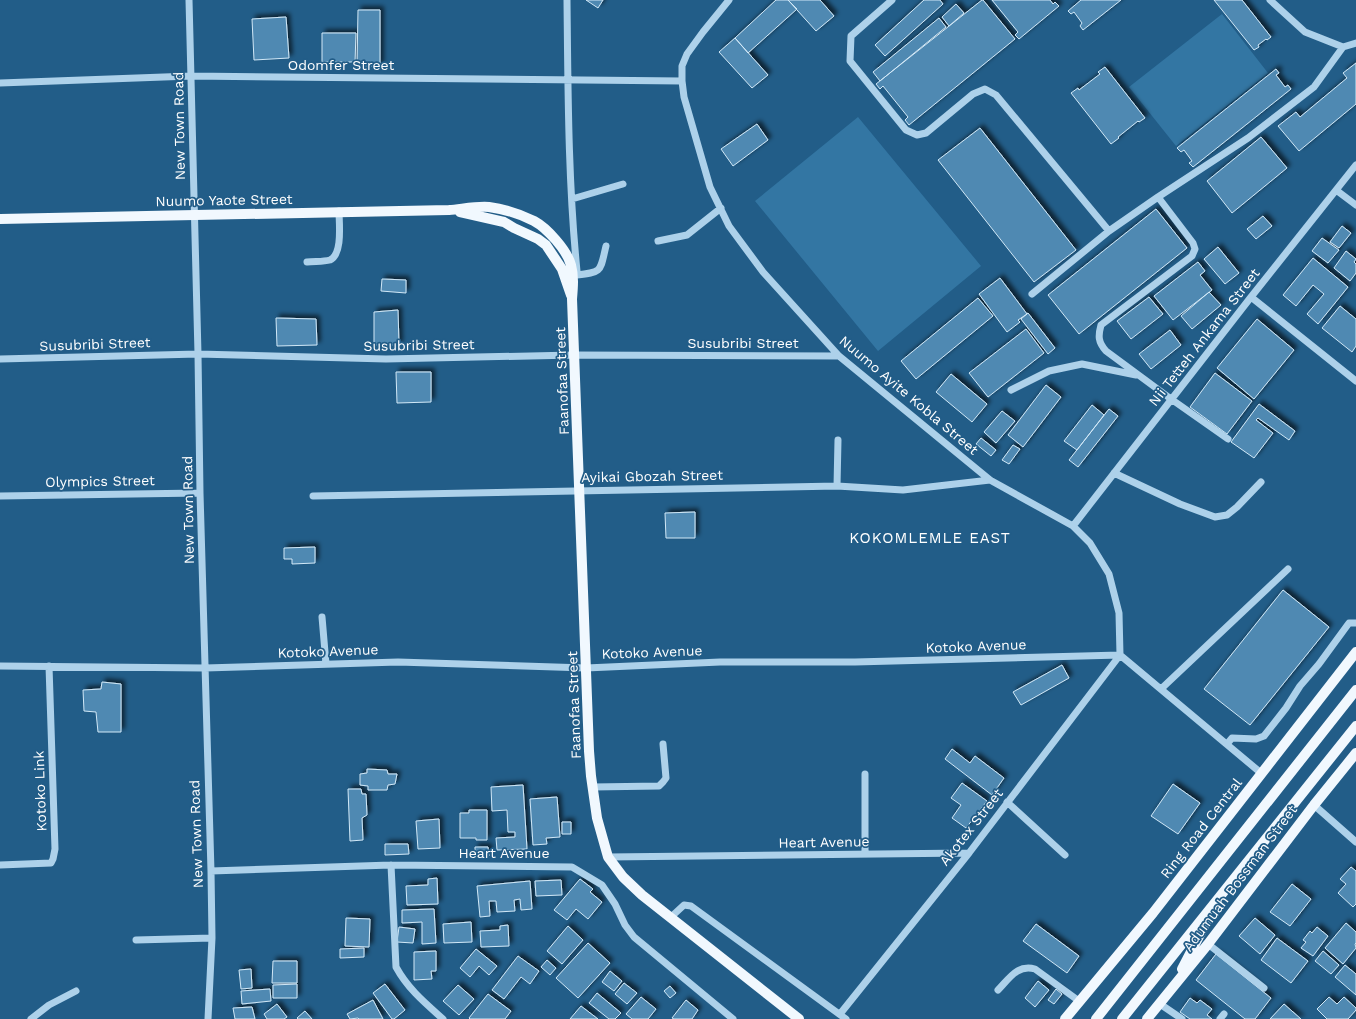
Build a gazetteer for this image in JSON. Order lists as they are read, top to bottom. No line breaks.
{"streets":{"main road":["Nuumo Yaote Street","Faanofaa Street","Ring Road Central","Adumuah Bossman Street"],"street":["Odomfer Street","New Town Road","Nii Tetteh Ankama Street","Susubribi Street","Nuumo Ayite Kobla Street","Ayikai Gbozah Street","Olympics Street","Kotoko Avenue","Kotoko Link","Akotex Street","Heart Avenue"]},"crossings":[["Odomfer Street","New Town Road"],["Odomfer Street","Nuumo Ayite Kobla Street"],["New Town Road","Nuumo Yaote Street"],["New Town Road","Susubribi Street"],["New Town Road","Olympics Street"],["New Town Road","Kotoko Avenue"],["New Town Road","Heart Avenue"],["Nuumo Yaote Street","Faanofaa Street"],["Nii Tetteh Ankama Street","Nuumo Ayite Kobla Street"],["Susubribi Street","Faanofaa Street"],["Susubribi Street","Nuumo Ayite Kobla Street"],["Faanofaa Street","Ayikai Gbozah Street"],["Faanofaa Street","Kotoko Avenue"],["Faanofaa Street","Heart Avenue"],["Nuumo Ayite Kobla Street","Ayikai Gbozah Street"],["Nuumo Ayite Kobla Street","Kotoko Avenue"],["Nuumo Ayite Kobla Street","Akotex Street"],["Kotoko Avenue","Kotoko Link"],["Kotoko Avenue","Akotex Street"],["Akotex Street","Heart Avenue"]],"districts":["KOKOMLEMLE EAST"]}
